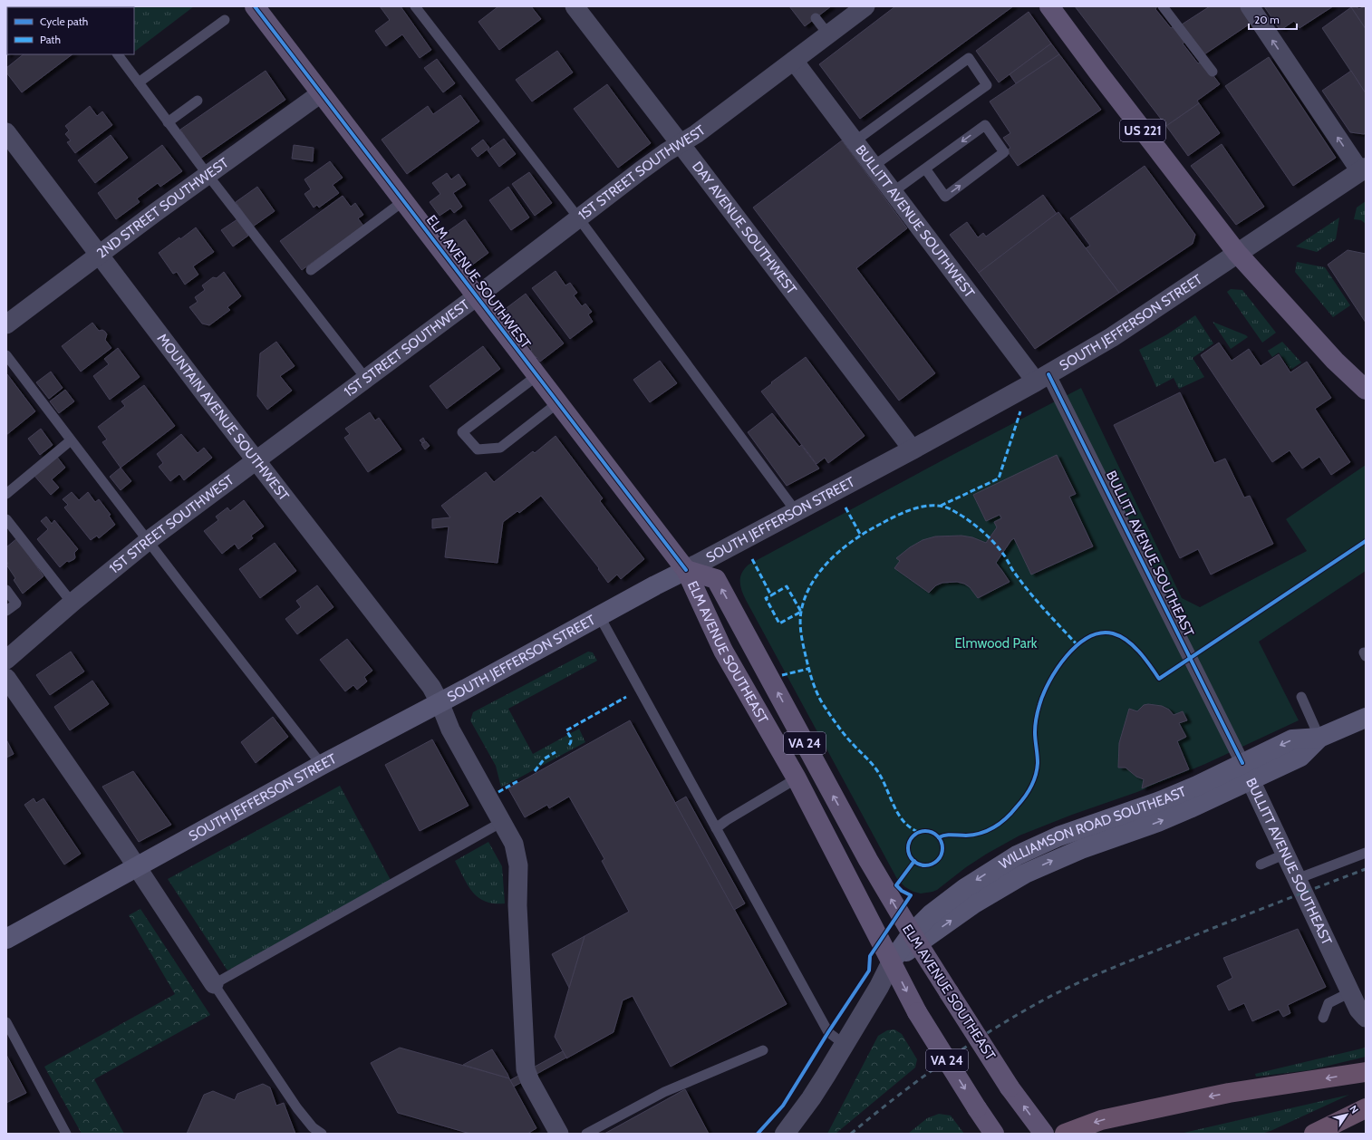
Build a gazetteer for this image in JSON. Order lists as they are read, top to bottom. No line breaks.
{"streets":{"main road":["US 221","ELM AVENUE SOUTHWEST","SOUTH JEFFERSON STREET","ELM AVENUE SOUTHEAST","VA 24","WILLIAMSON ROAD SOUTHEAST"],"street":["1ST STREET SOUTHWEST","2ND STREET SOUTHWEST","BULLITT AVENUE SOUTHWEST","DAY AVENUE SOUTHWEST","MOUNTAIN AVENUE SOUTHWEST","BULLITT AVENUE SOUTHEAST"]},"crossings":[["US 221","SOUTH JEFFERSON STREET"],["1ST STREET SOUTHWEST","BULLITT AVENUE SOUTHWEST"],["1ST STREET SOUTHWEST","DAY AVENUE SOUTHWEST"],["1ST STREET SOUTHWEST","ELM AVENUE SOUTHWEST"],["1ST STREET SOUTHWEST","MOUNTAIN AVENUE SOUTHWEST"],["2ND STREET SOUTHWEST","ELM AVENUE SOUTHWEST"],["2ND STREET SOUTHWEST","MOUNTAIN AVENUE SOUTHWEST"],["BULLITT AVENUE SOUTHWEST","SOUTH JEFFERSON STREET"],["BULLITT AVENUE SOUTHWEST","BULLITT AVENUE SOUTHEAST"],["DAY AVENUE SOUTHWEST","SOUTH JEFFERSON STREET"],["ELM AVENUE SOUTHWEST","SOUTH JEFFERSON STREET"],["ELM AVENUE SOUTHWEST","ELM AVENUE SOUTHEAST"],["SOUTH JEFFERSON STREET","MOUNTAIN AVENUE SOUTHWEST"],["SOUTH JEFFERSON STREET","BULLITT AVENUE SOUTHEAST"],["SOUTH JEFFERSON STREET","ELM AVENUE SOUTHEAST"],["BULLITT AVENUE SOUTHEAST","WILLIAMSON ROAD SOUTHEAST"],["ELM AVENUE SOUTHEAST","WILLIAMSON ROAD SOUTHEAST"]],"parks":["Elmwood Park"],"legend":["Cycle path","Path"],"scale_bar":"20 m","north":"top right"}
